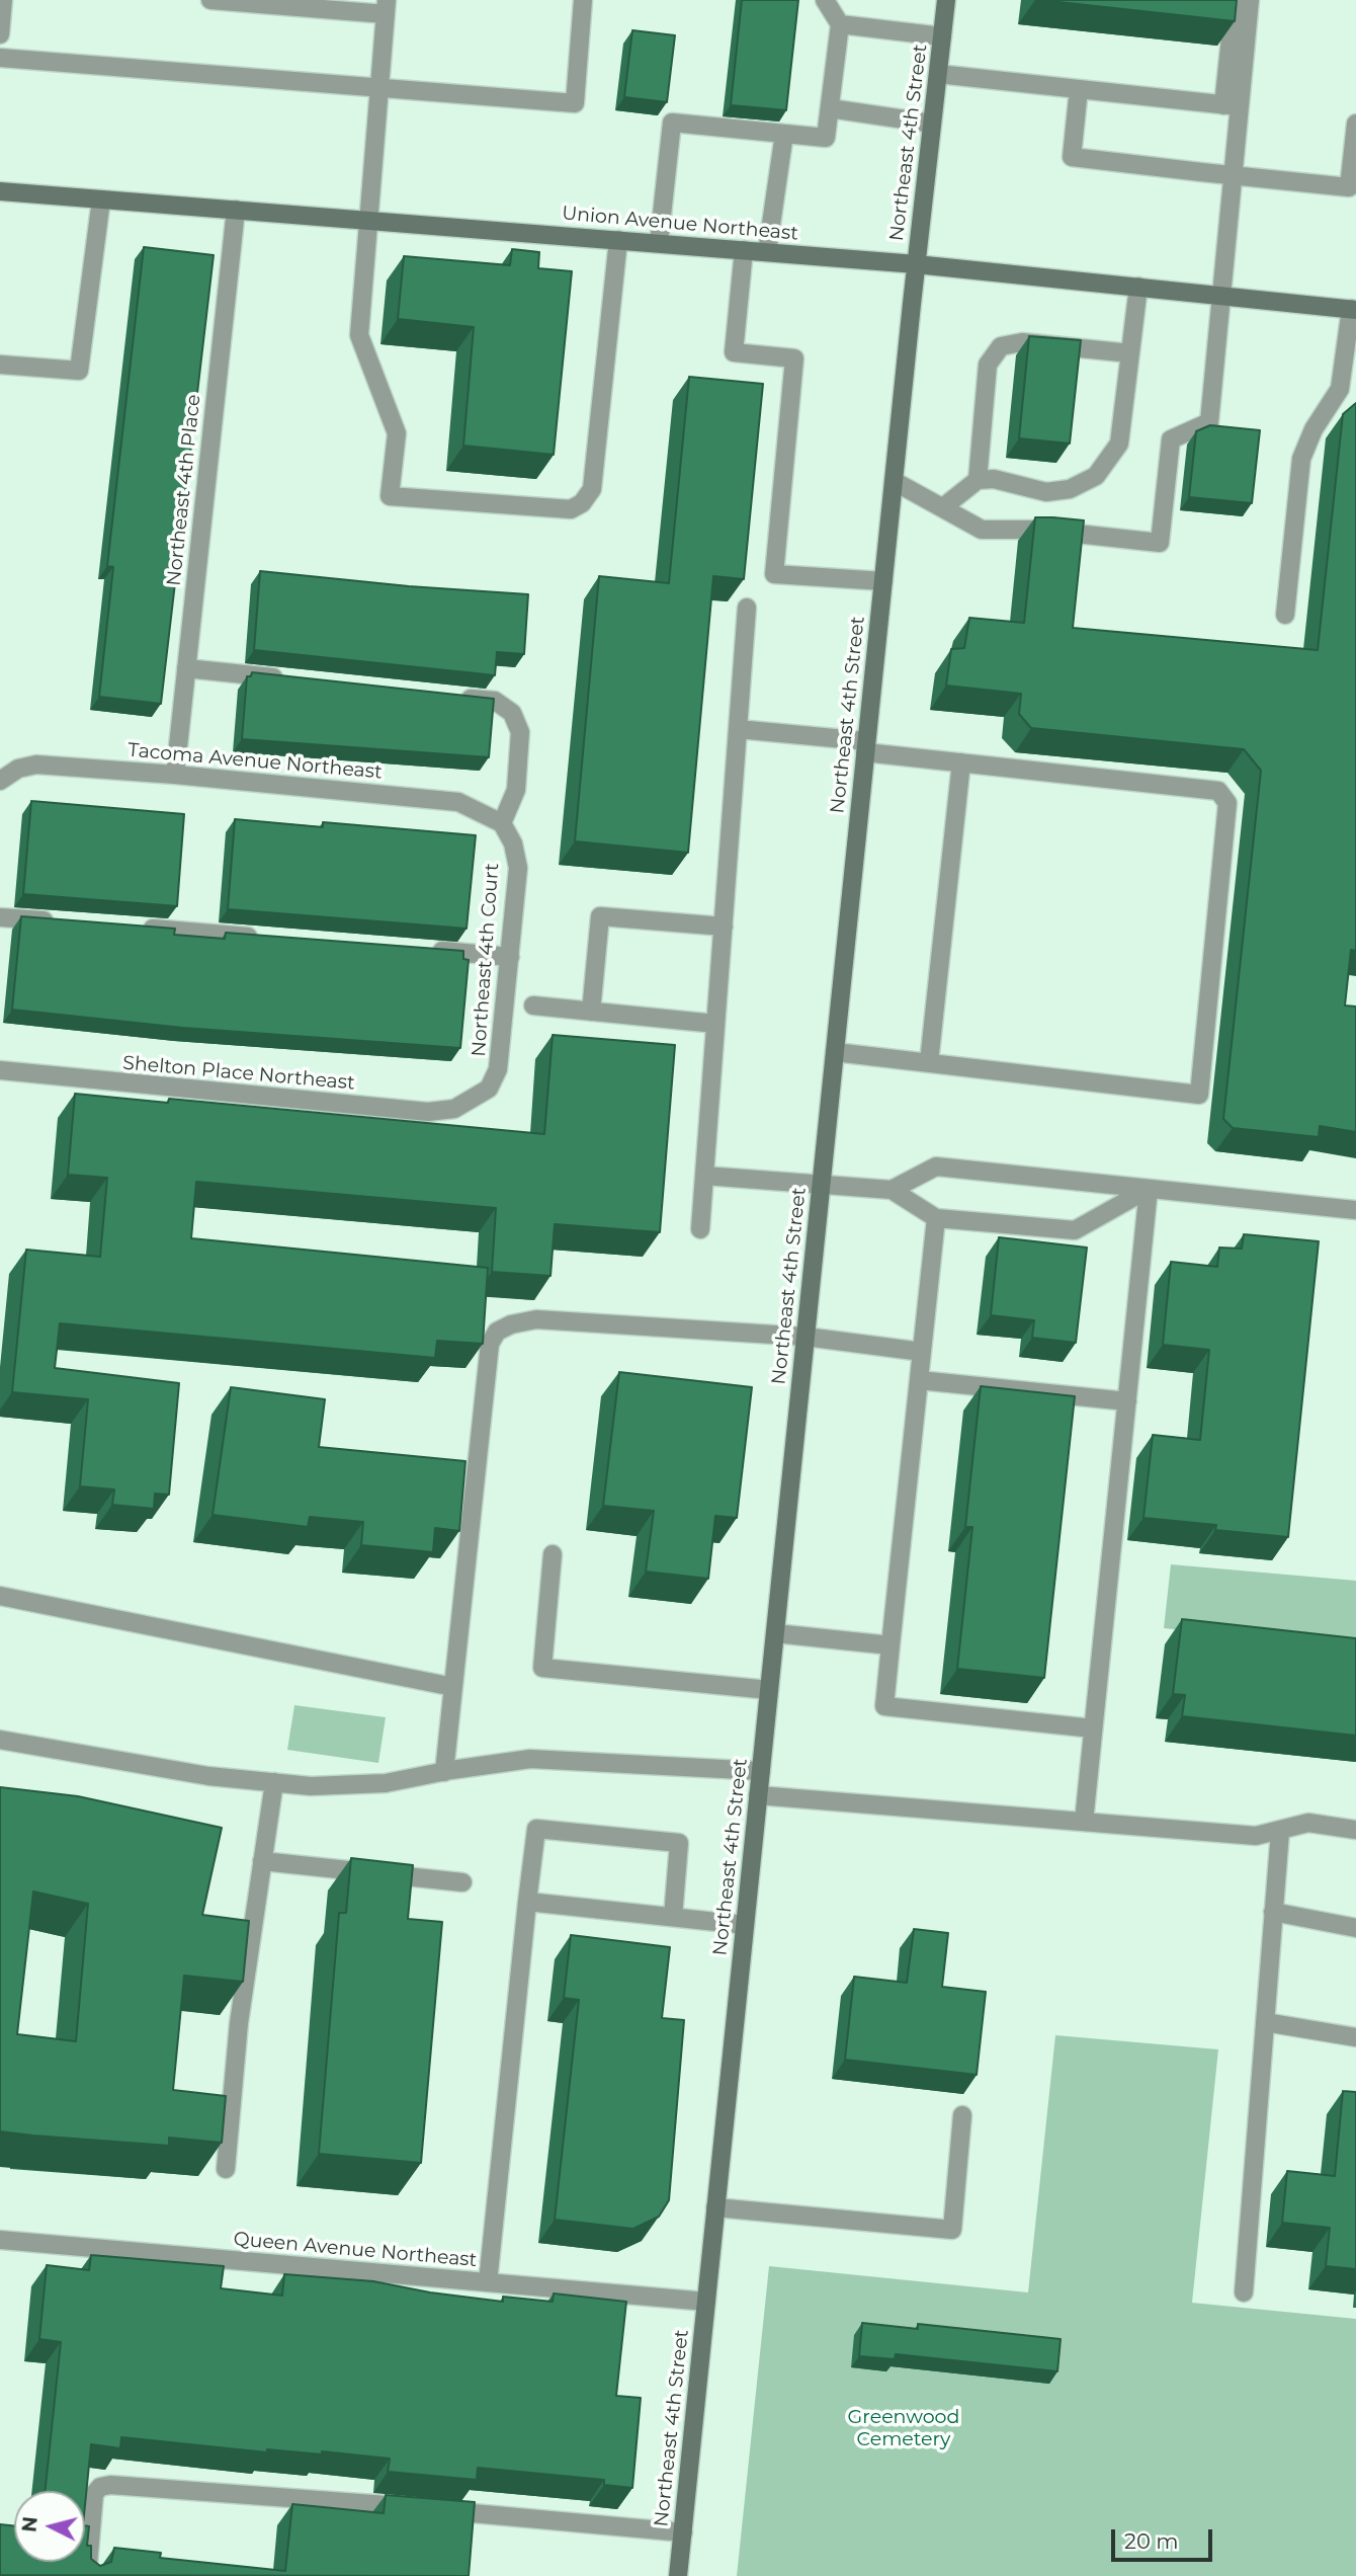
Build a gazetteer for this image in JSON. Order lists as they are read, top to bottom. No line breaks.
{"streets":{"main road":["Northeast 4th Street","Union Avenue Northeast"],"street":["Northeast 4th Place","Tacoma Avenue Northeast","Northeast 4th Court","Shelton Place Northeast","Queen Avenue Northeast"]},"crossings":[["Northeast 4th Street","Union Avenue Northeast"],["Northeast 4th Street","Queen Avenue Northeast"],["Union Avenue Northeast","Northeast 4th Place"],["Northeast 4th Place","Tacoma Avenue Northeast"],["Tacoma Avenue Northeast","Northeast 4th Court"],["Northeast 4th Court","Shelton Place Northeast"]],"parks":["Greenwood Cemetery"],"scale_bar":"20 m","north":"left"}
